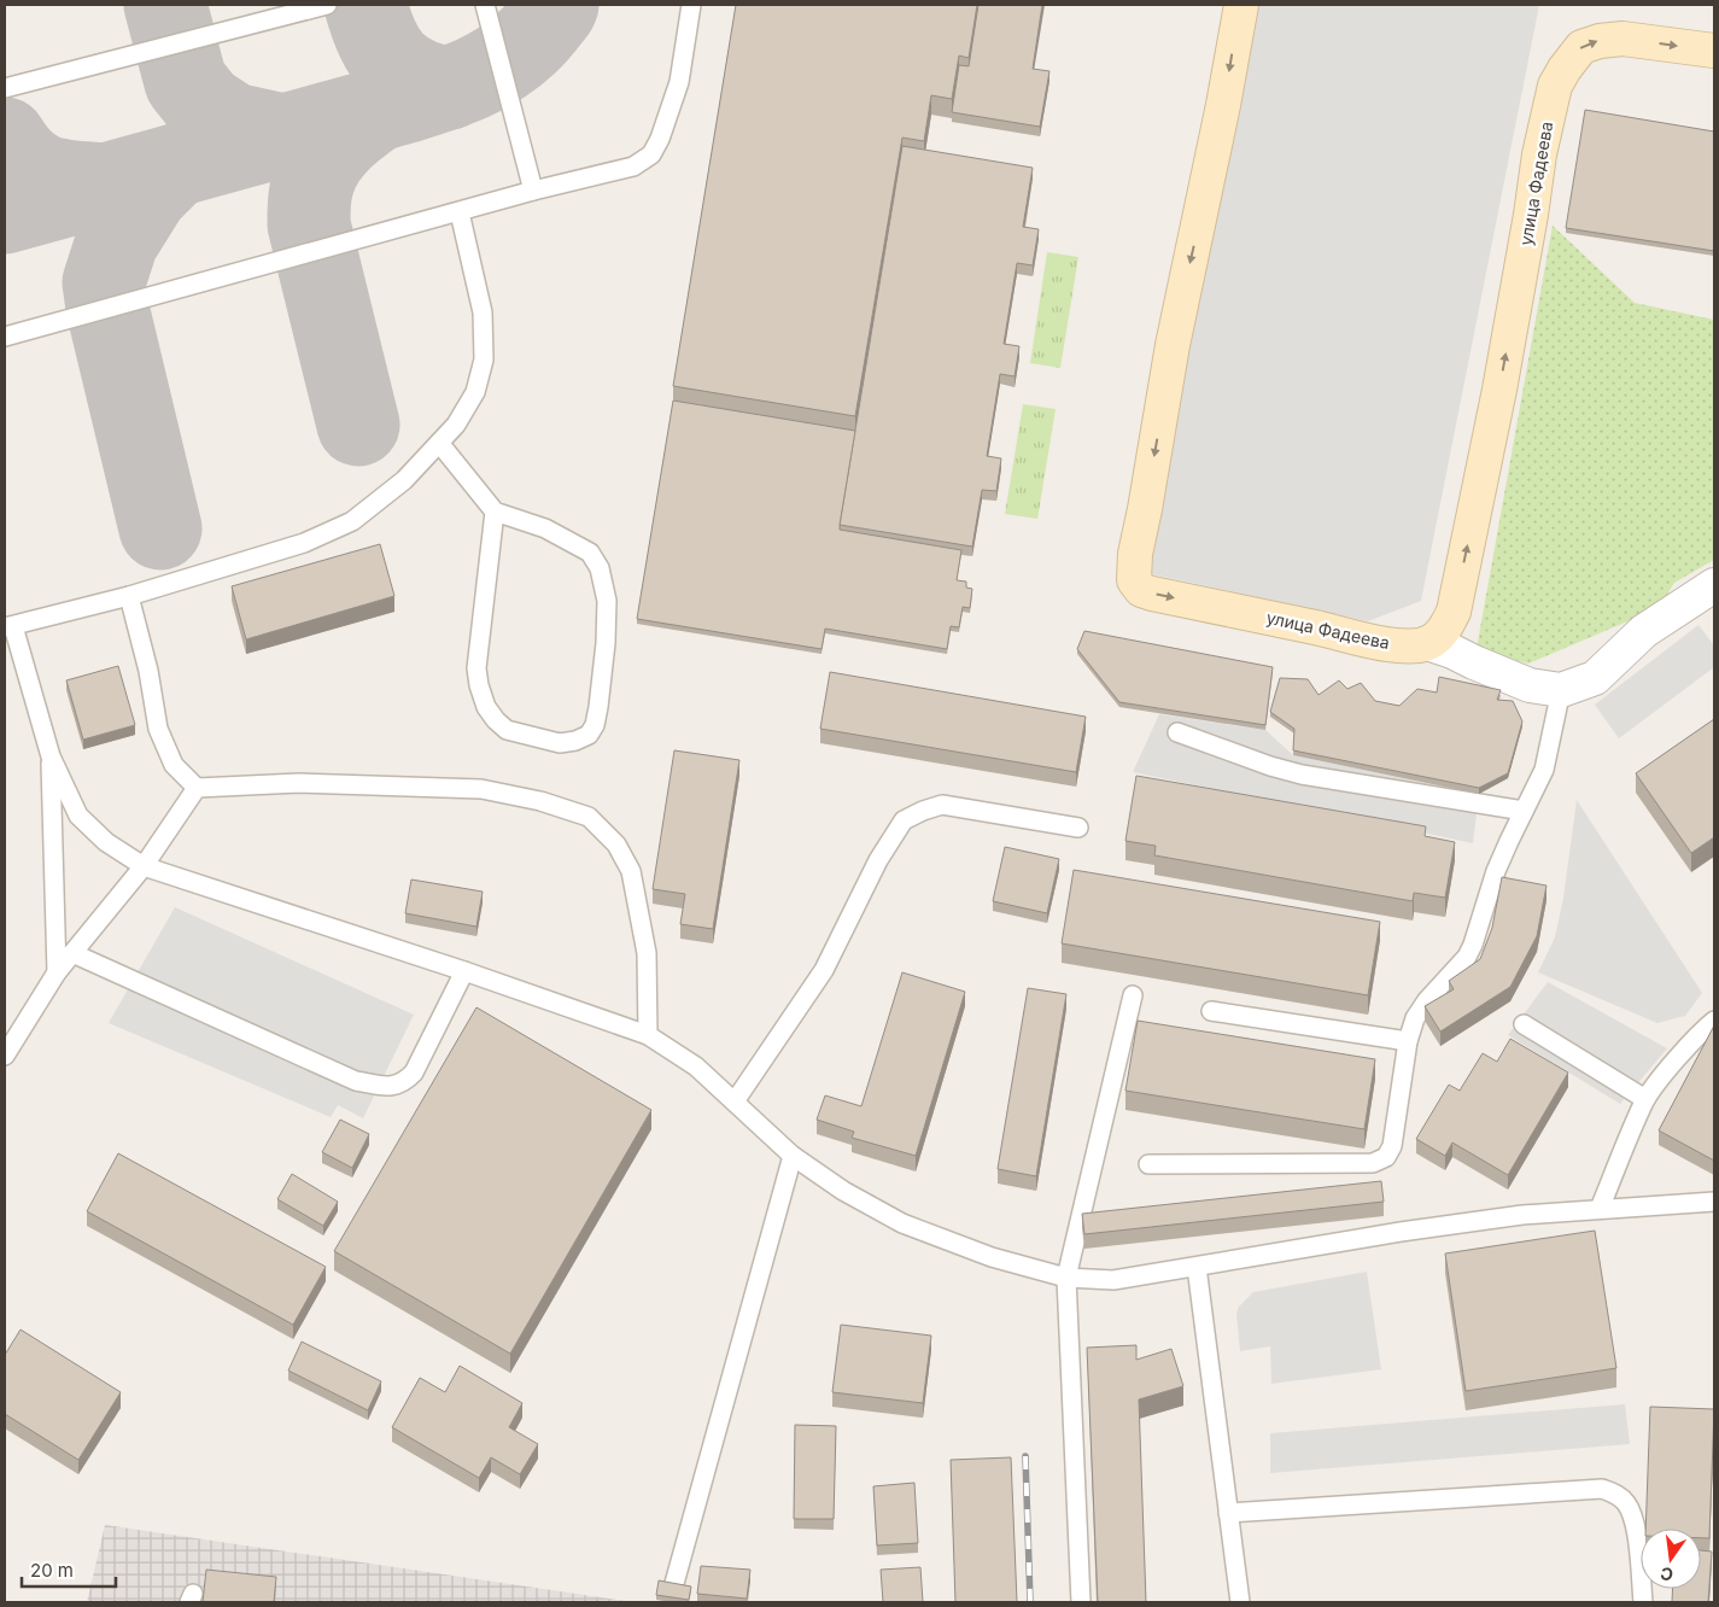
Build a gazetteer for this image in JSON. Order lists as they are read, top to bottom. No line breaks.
{"streets":{"main road":["улица Фадеева"]},"scale_bar":"20 m","north":"bottom"}
